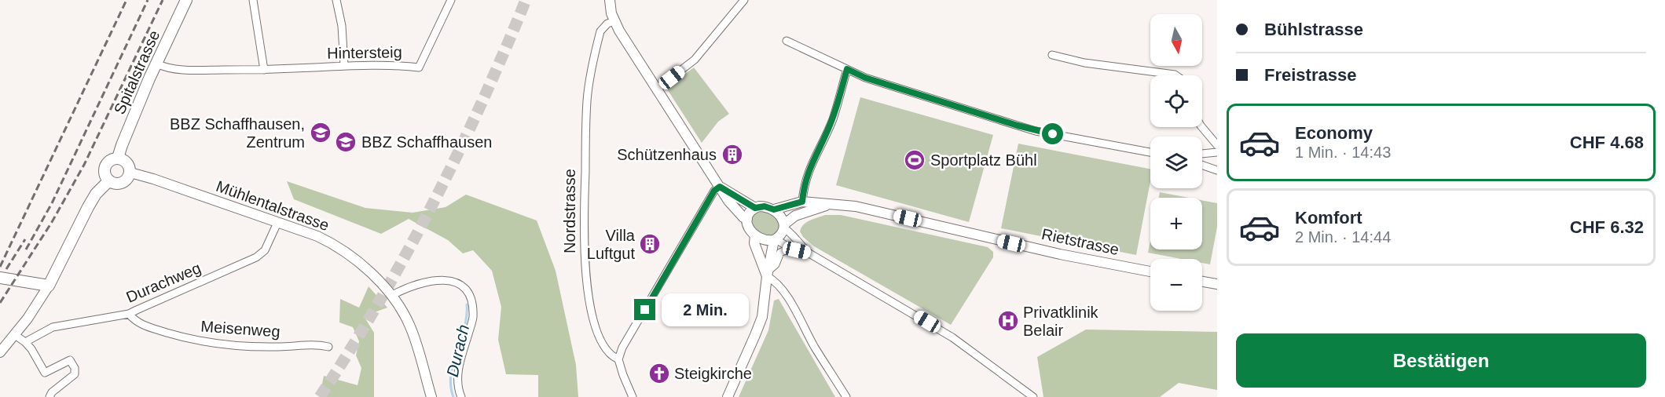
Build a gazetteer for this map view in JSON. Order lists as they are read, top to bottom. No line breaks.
{"streets":{"main road":["Spitalstrasse"],"street":["Hintersteig","Mühlentalstrasse","Nordstrasse","Rietstrasse","Durachweg","Meisenweg"]},"crossings":[["Hintersteig","Spitalstrasse"],["Spitalstrasse","Mühlentalstrasse"],["Mühlentalstrasse","Durachweg"],["Durachweg","Meisenweg"]],"water":["Durach"],"places":{"school or university":["BBZ Schaffhausen, Zentrum","BBZ Schaffhausen"],"building":["Schützenhaus","Villa Luftgut"],"sports":["Sportplatz Bühl"],"hospital":["Privatklinik Belair"],"church":["Steigkirche"]},"north":"bottom","page":{"banner":["Bühlstrasse","Freistrasse"],"map_buttons":["+","−"],"list":[{"name":"Economy","note":"1 Min. · 14:43","value":"CHF 4.68"},{"name":"Komfort","note":"2 Min. · 14:44","value":"CHF 6.32"}],"bubble":"2 Min.","buttons":"Bestätigen"}}
